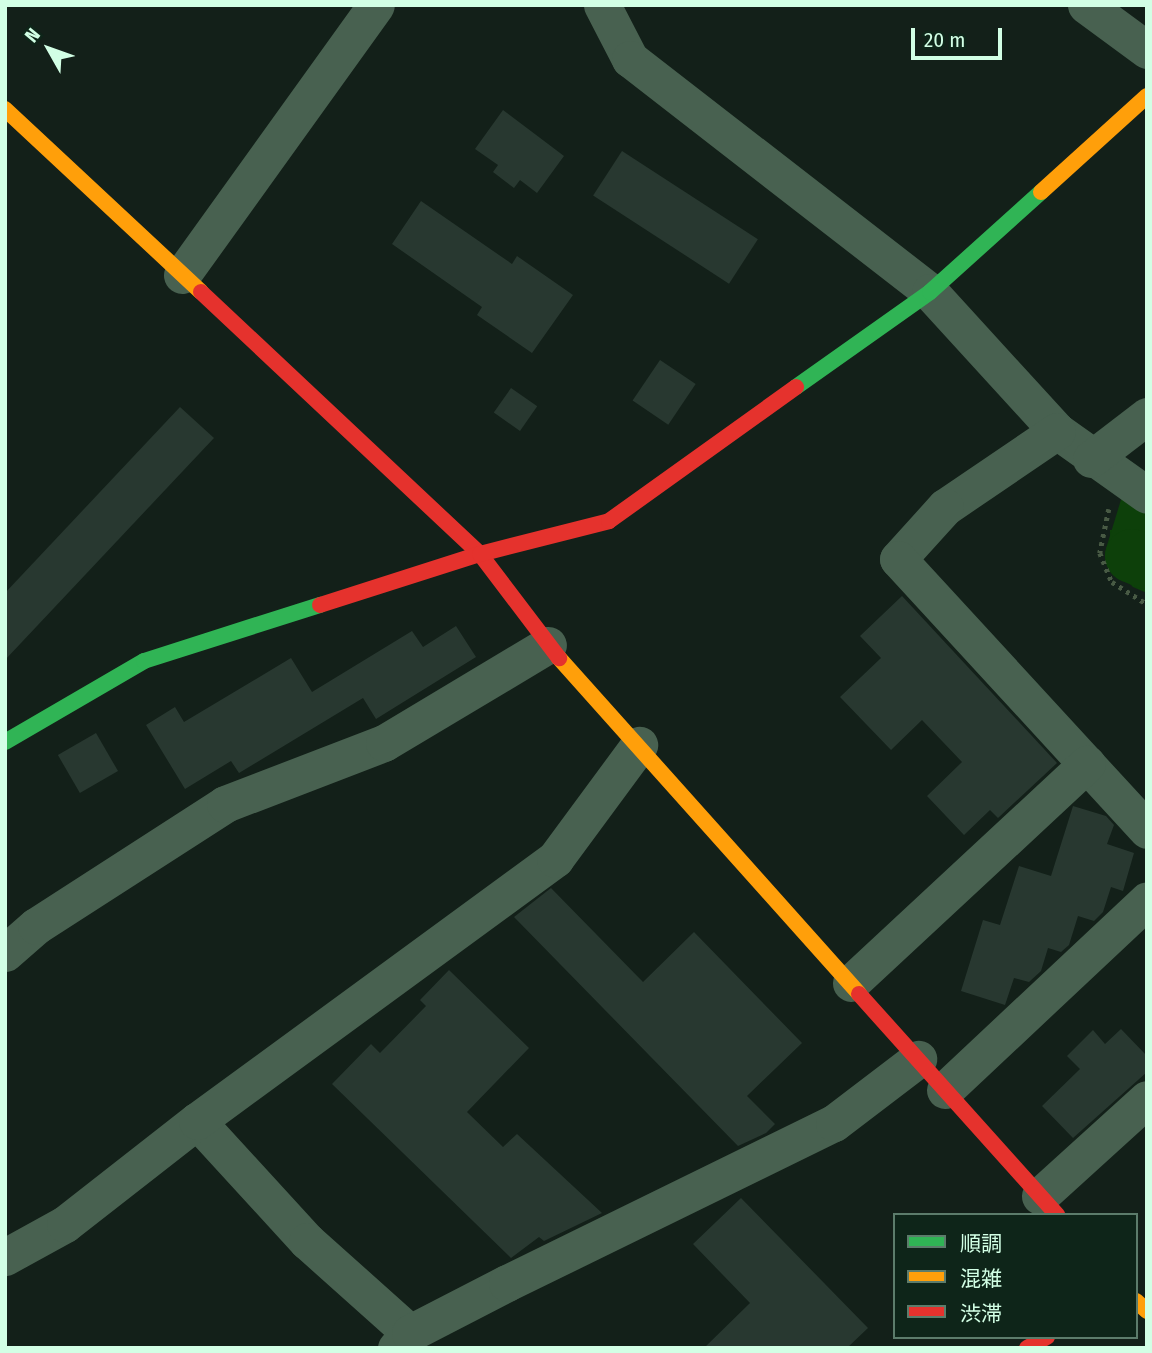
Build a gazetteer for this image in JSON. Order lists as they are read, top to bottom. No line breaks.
{"legend":["順調","混雑","渋滞"],"scale_bar":"20 m","north":"top left"}
